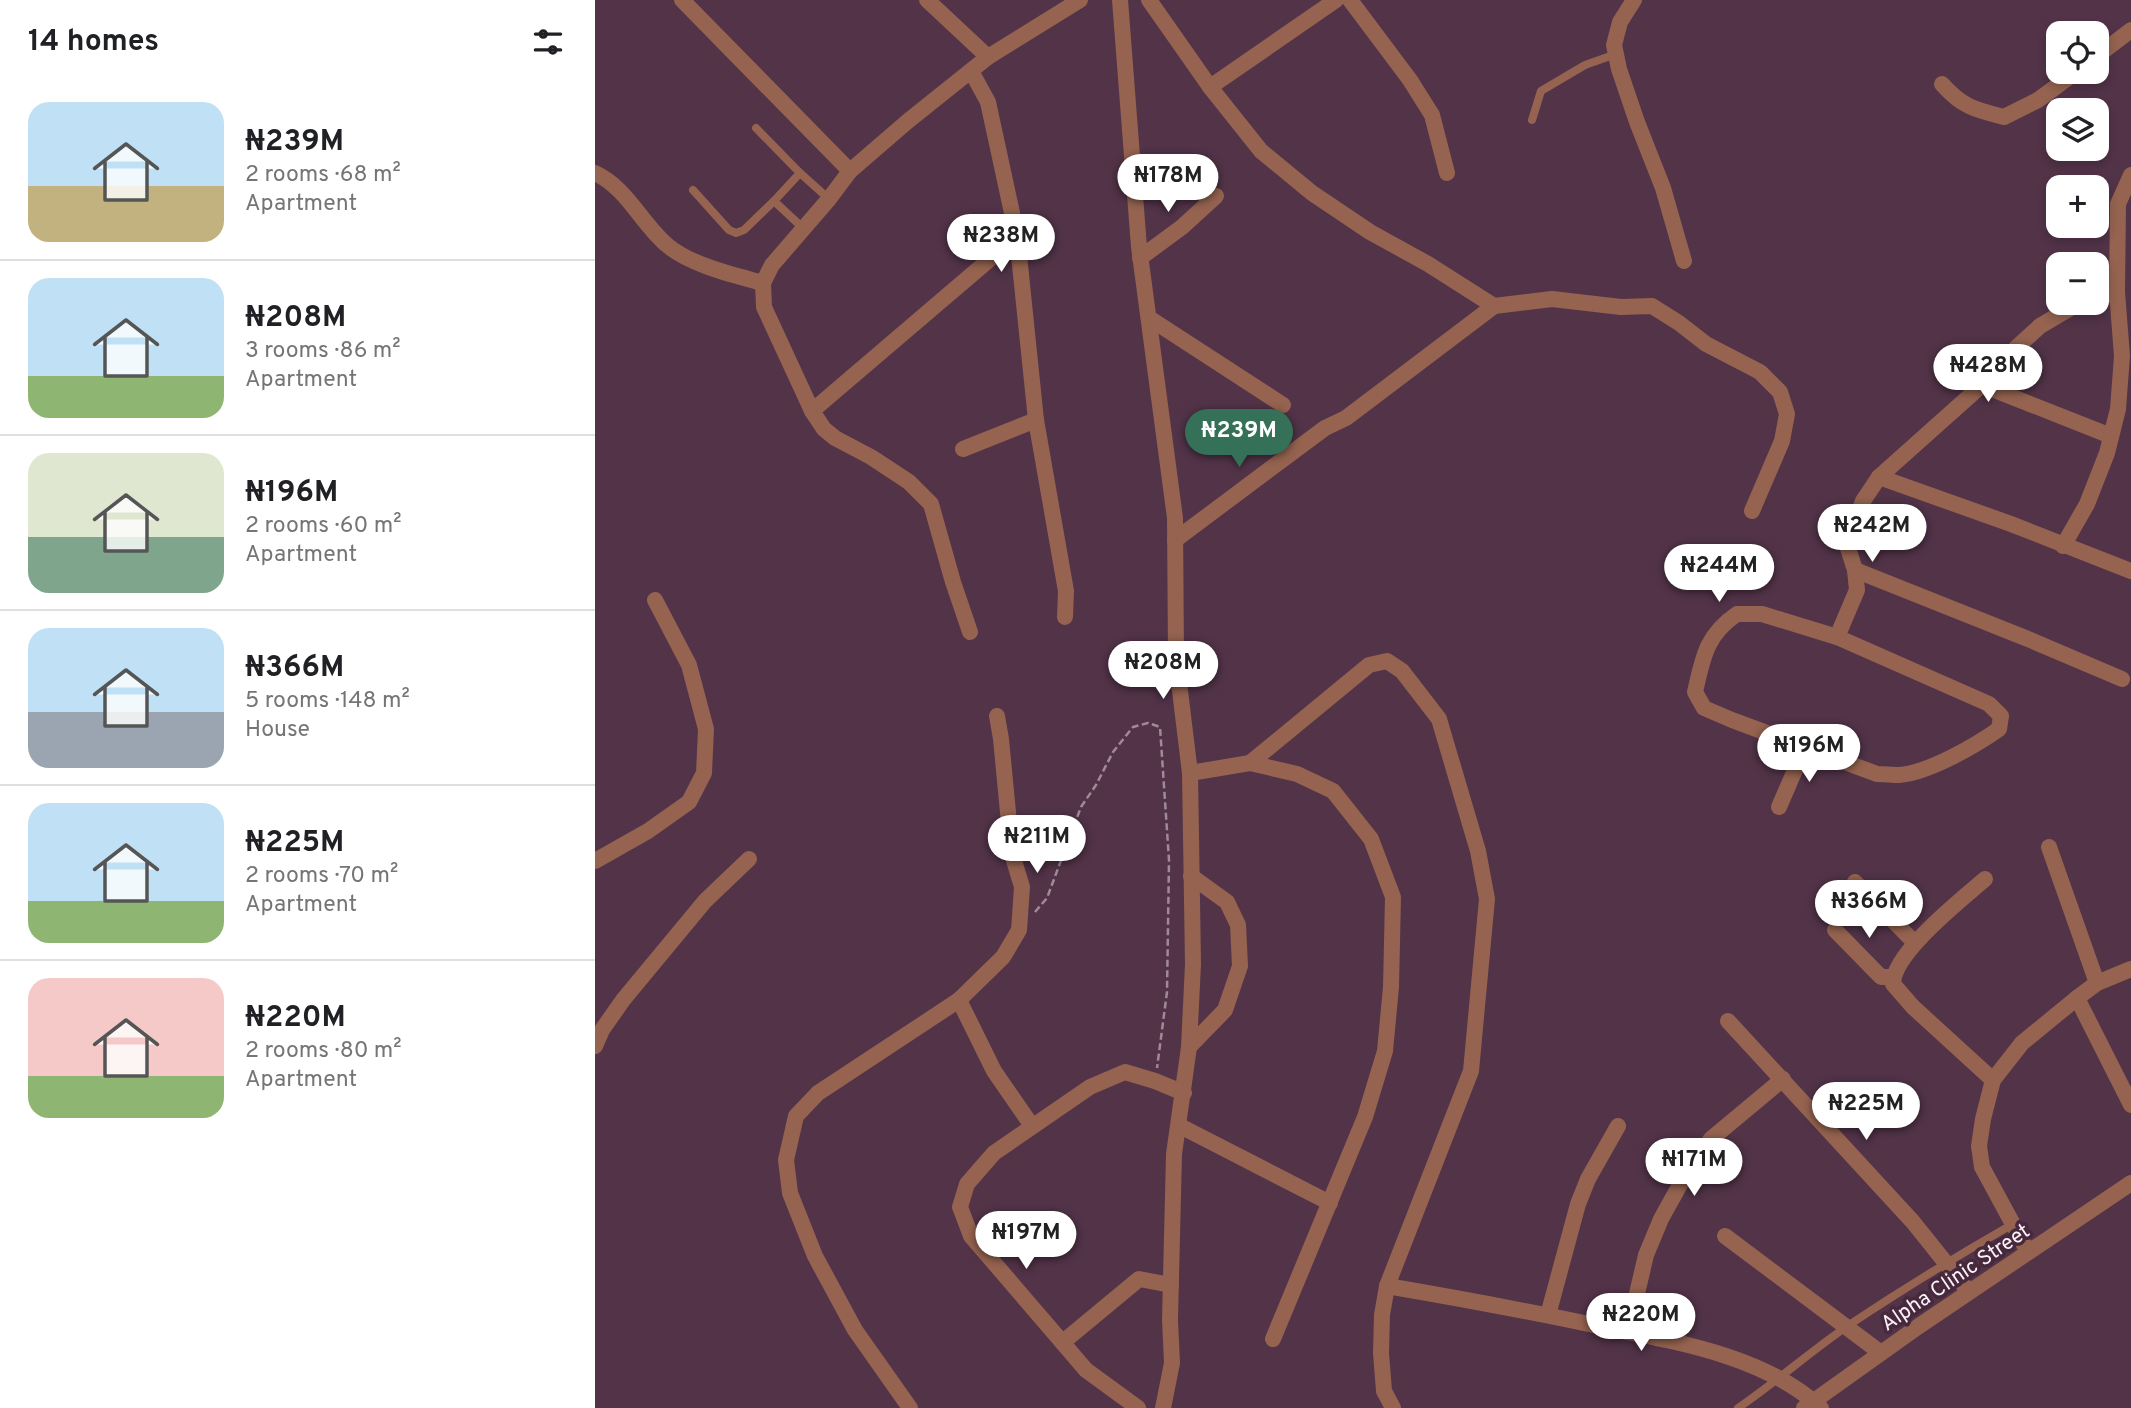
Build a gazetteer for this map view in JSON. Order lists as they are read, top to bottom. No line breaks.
{"streets":{"street":["Alpha Clinic Street"]},"page":{"heading":"14 homes","map_buttons":["+","−"],"list":[{"name":"₦239M","note":"2 rooms · 68 m² · Apartment"},{"name":"₦208M","note":"3 rooms · 86 m² · Apartment"},{"name":"₦196M","note":"2 rooms · 60 m² · Apartment"},{"name":"₦366M","note":"5 rooms · 148 m² · House"},{"name":"₦225M","note":"2 rooms · 70 m² · Apartment"},{"name":"₦220M","note":"2 rooms · 80 m² · Apartment"}],"price":["₦178M","₦238M","₦428M","₦239M","₦242M","₦244M","₦208M","₦196M","₦211M","₦366M","₦225M","₦171M","₦197M","₦220M"]}}
